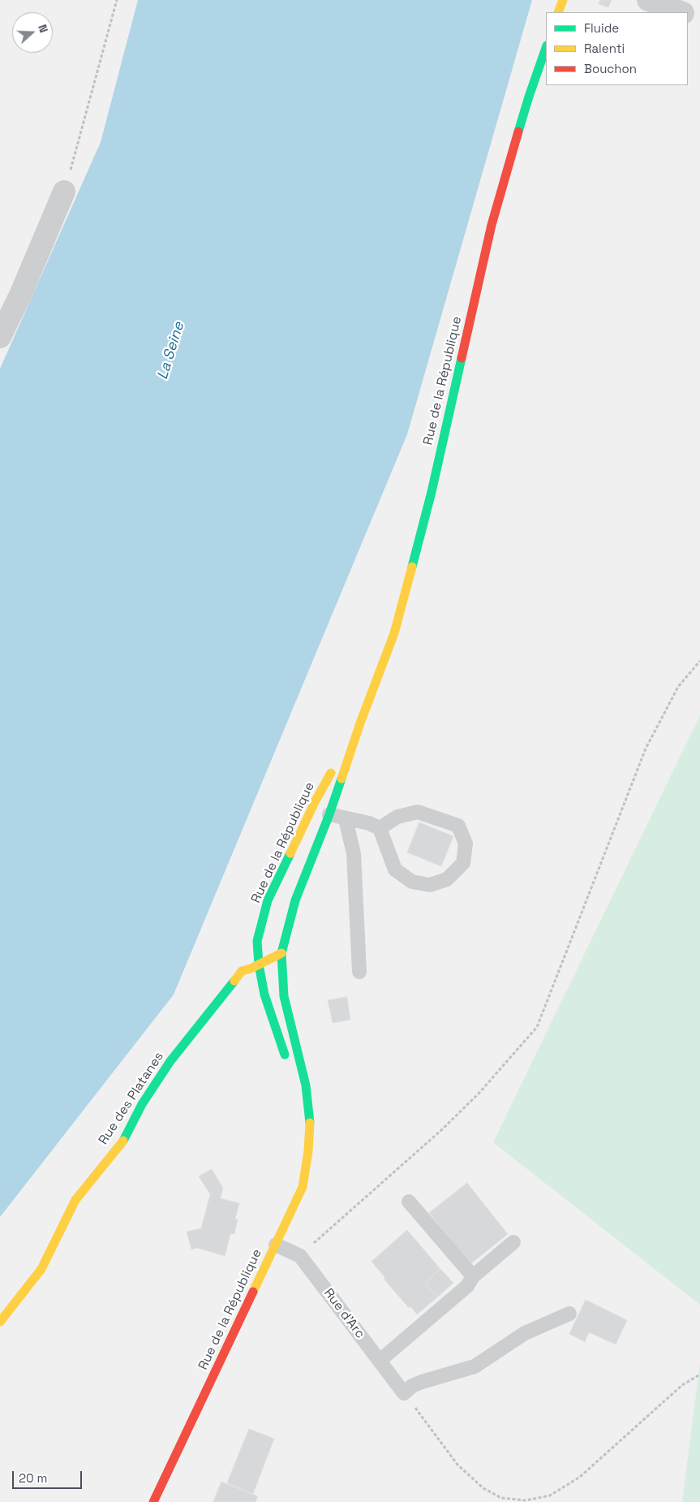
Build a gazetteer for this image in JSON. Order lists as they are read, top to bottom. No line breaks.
{"streets":{"main road":["Rue de la République","Rue des Platanes"],"lane":["Rue d’Arc"]},"crossings":[["Rue de la République","Rue des Platanes"],["Rue de la République","Rue d’Arc"]],"water":["La Seine"],"legend":["Fluide","Ralenti","Bouchon"],"scale_bar":"20 m","north":"right"}
